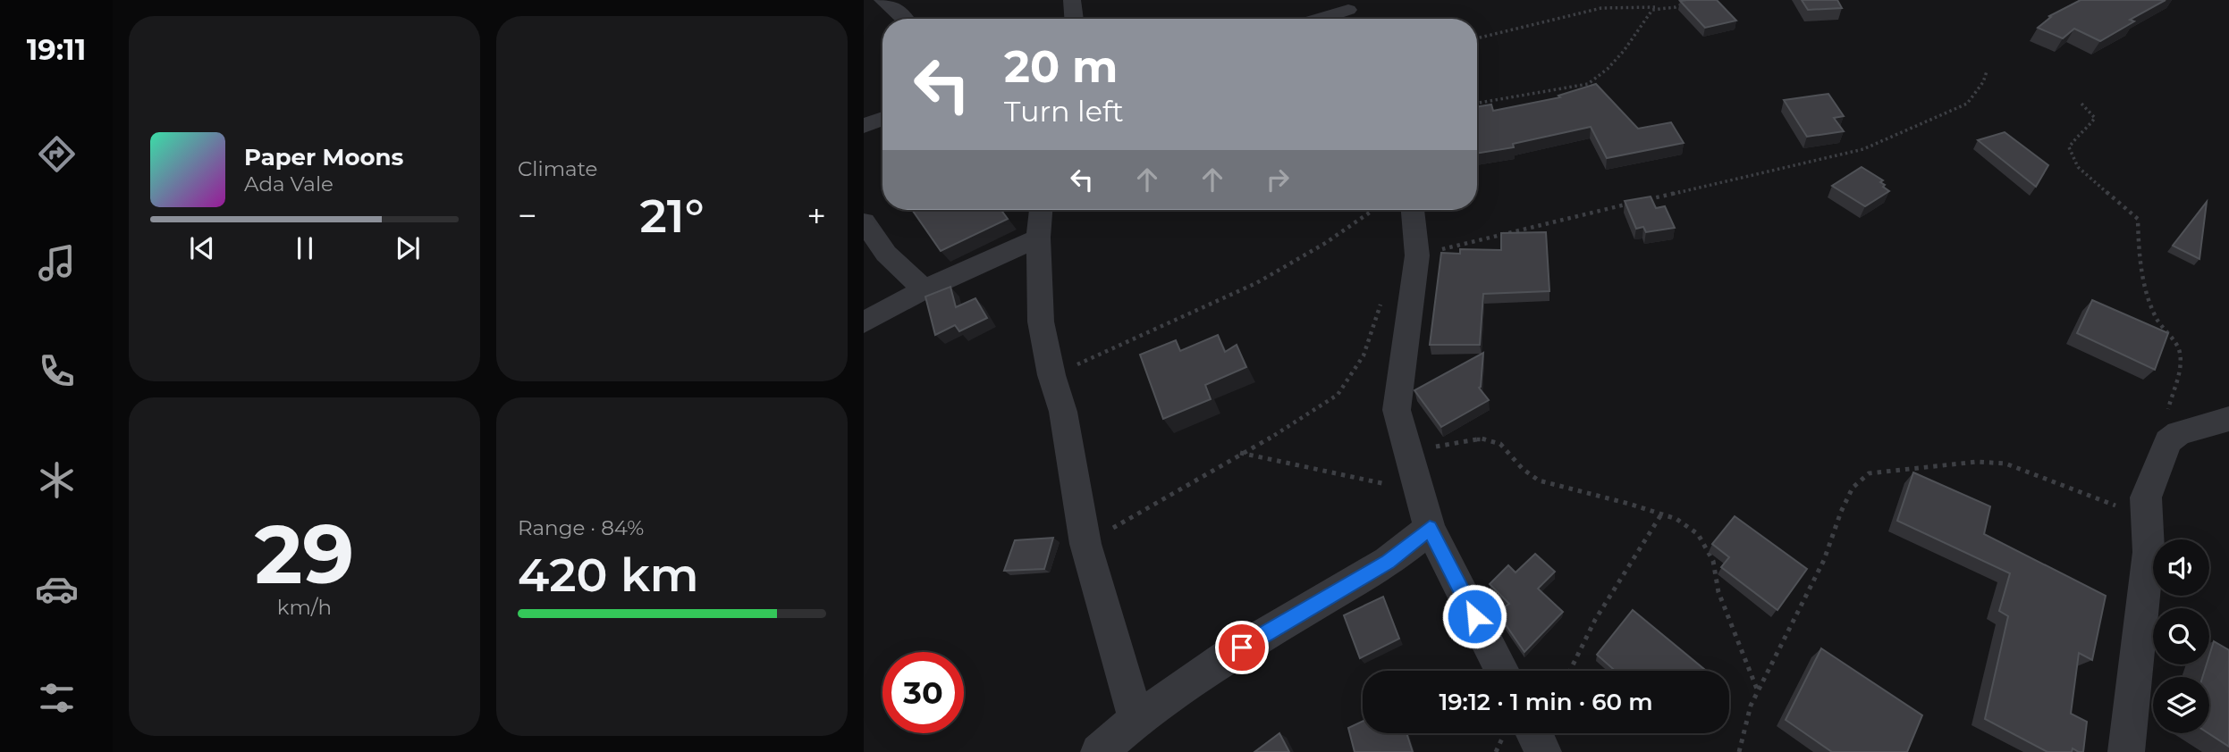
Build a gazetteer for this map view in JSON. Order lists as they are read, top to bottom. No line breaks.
{"page":{"tabs":"19:11","tile":["Climate",["29","km/h"],["Range · 84%","420 km"]],"turn":["20 m","Turn left"],"song":["Paper Moons","Ada Vale"],"heat":["−","21°","+"],"limit":"30","trip":"19:12 · 1 min · 60 m"}}
